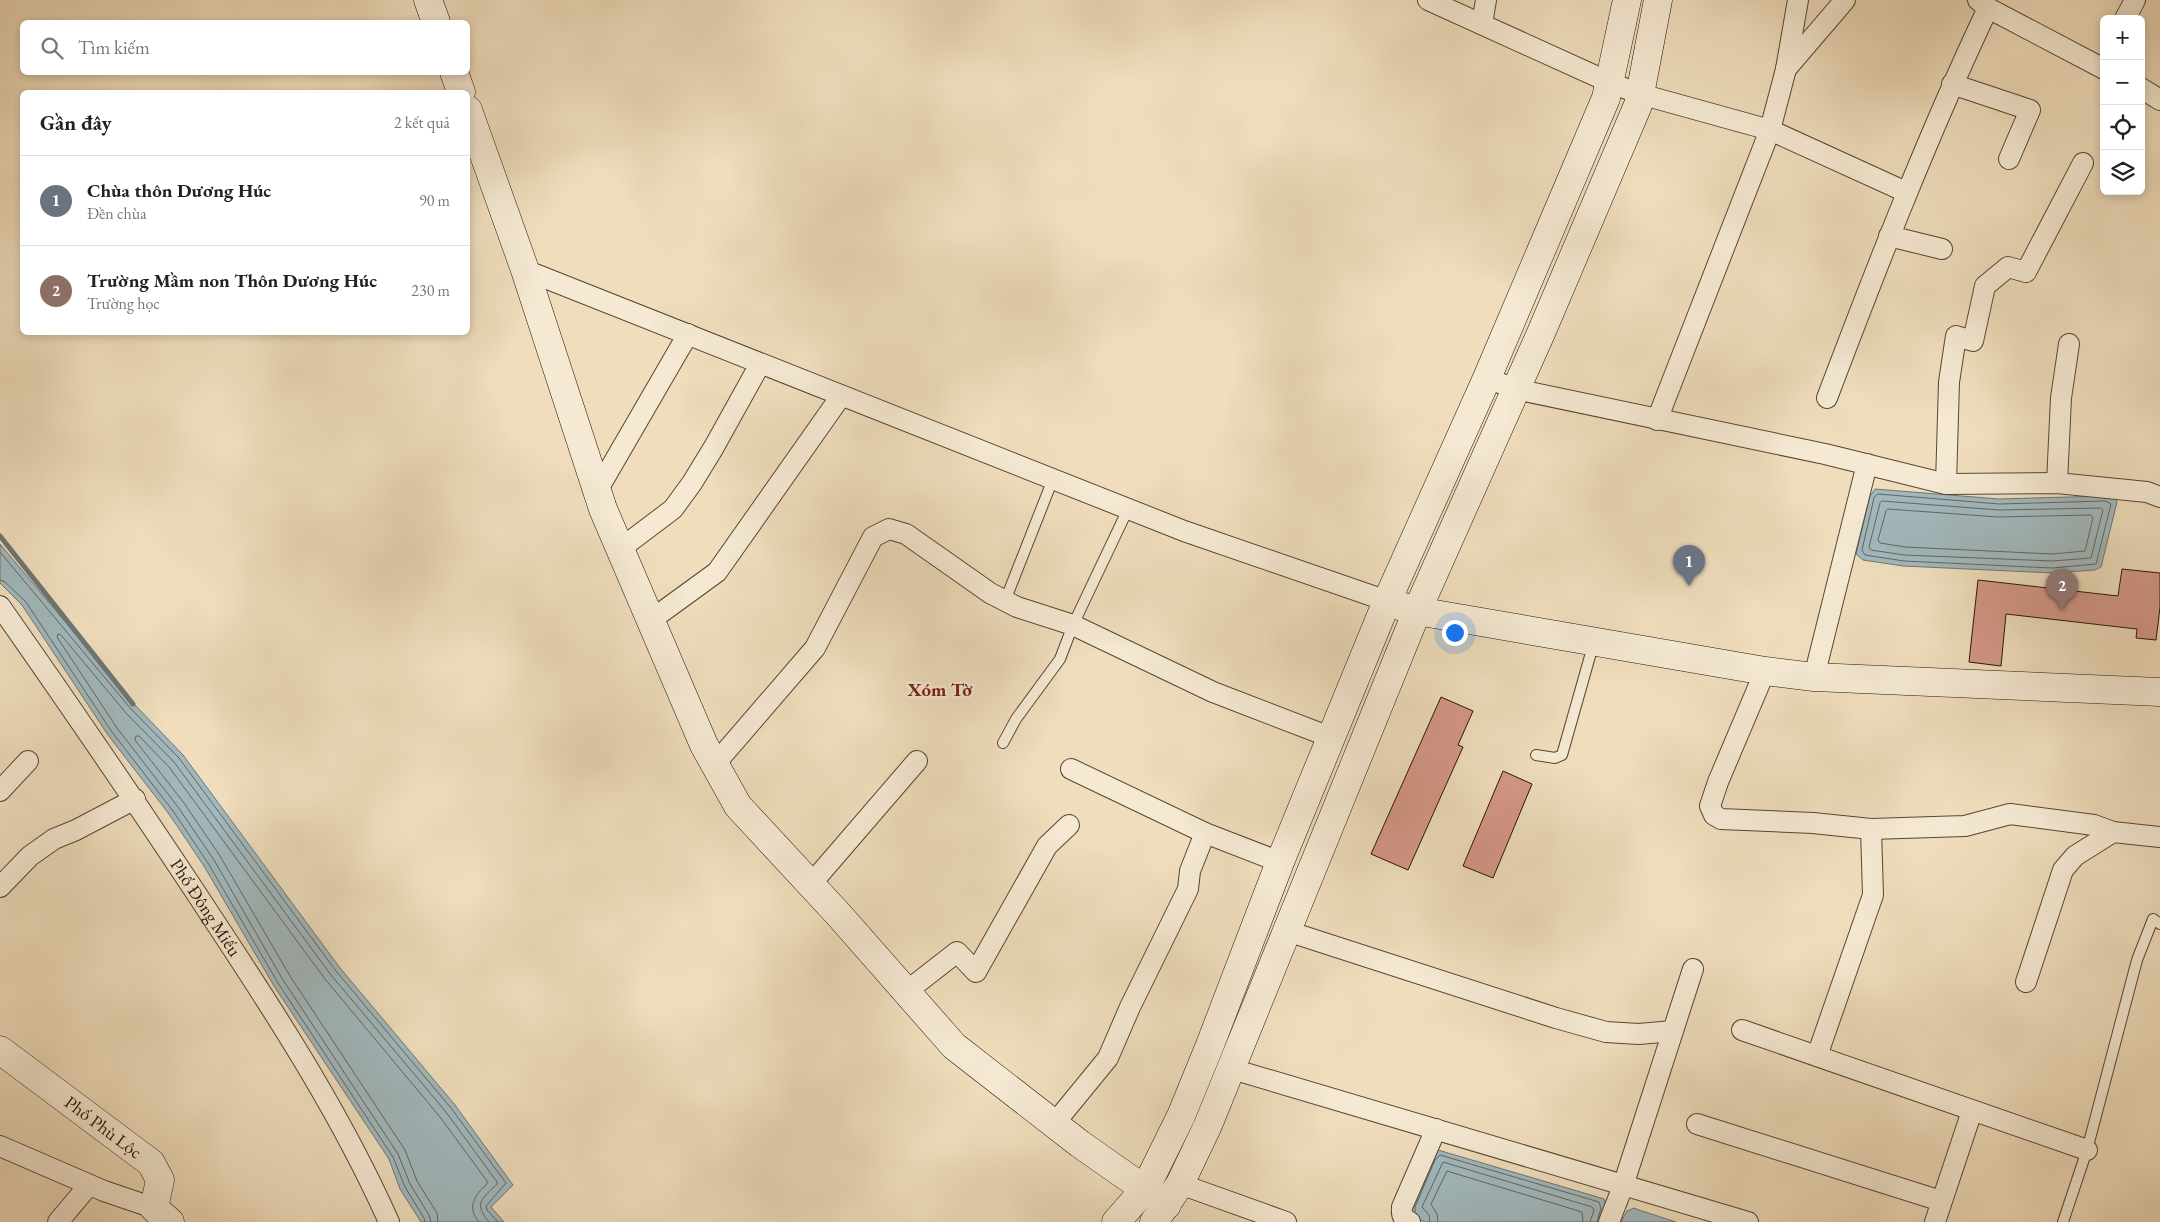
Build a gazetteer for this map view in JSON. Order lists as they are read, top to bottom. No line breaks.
{"streets":{"main road":["Phố Phù Lộc"],"street":["Phố Đông Miếu"]},"districts":["Xóm Tờ"],"page":{"map_buttons":["+","−"],"search":"Tìm kiếm","heading":["Gần đây","2 kết quả"],"list":[{"mark":"1","name":"Chùa thôn Dương Húc","note":"Đền chùa","value":"90 m"},{"mark":"2","name":"Trường Mầm non Thôn Dương Húc","note":"Trường học","value":"230 m"}],"pins":["1","2"]}}
